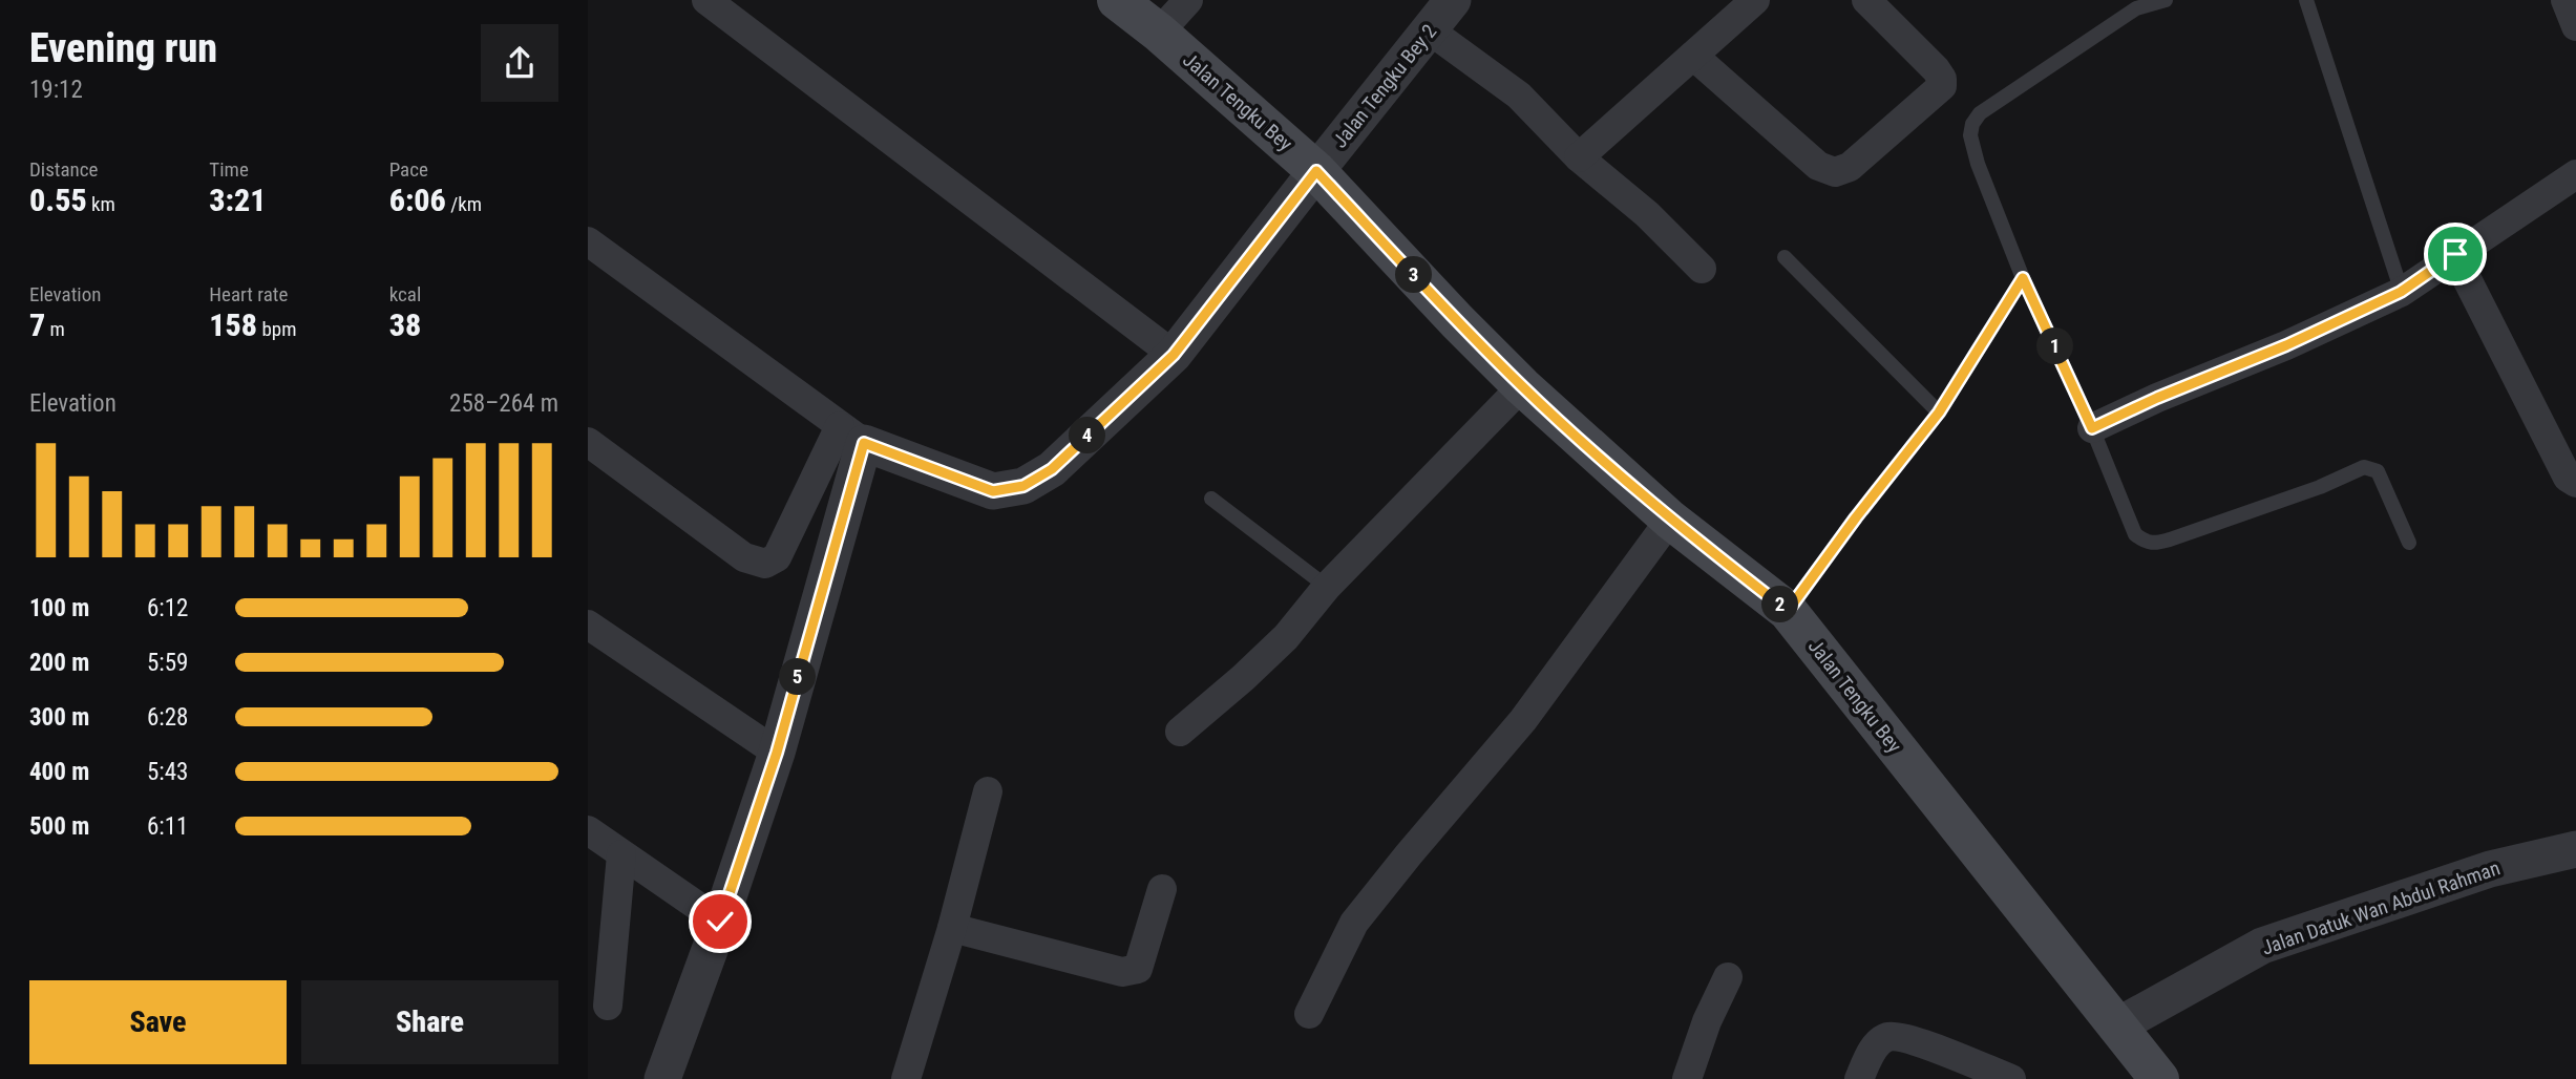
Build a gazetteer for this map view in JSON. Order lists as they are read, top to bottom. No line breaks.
{"streets":{"main road":["Jalan Tengku Bey"],"street":["Jalan Tengku Bey 2","Jalan Datuk Wan Abdul Rahman"]},"crossings":[["Jalan Tengku Bey 2","Jalan Tengku Bey"],["Jalan Tengku Bey","Jalan Datuk Wan Abdul Rahman"]],"page":{"heading":["Evening run","19:12"],"stats":[["Distance","0.55 km"],["Time","3:21"],["Pace","6:06 /km"],["Elevation","7 m"],["Heart rate","158 bpm"],["kcal","38"]],"pins":["3","1","4","2","5"],"chart":["Elevation","258–264 m"],"list":[{"name":"100 m","note":"6:12"},{"name":"200 m","note":"5:59"},{"name":"300 m","note":"6:28"},{"name":"400 m","note":"5:43"},{"name":"500 m","note":"6:11"}],"buttons":["Save","Share"]}}
